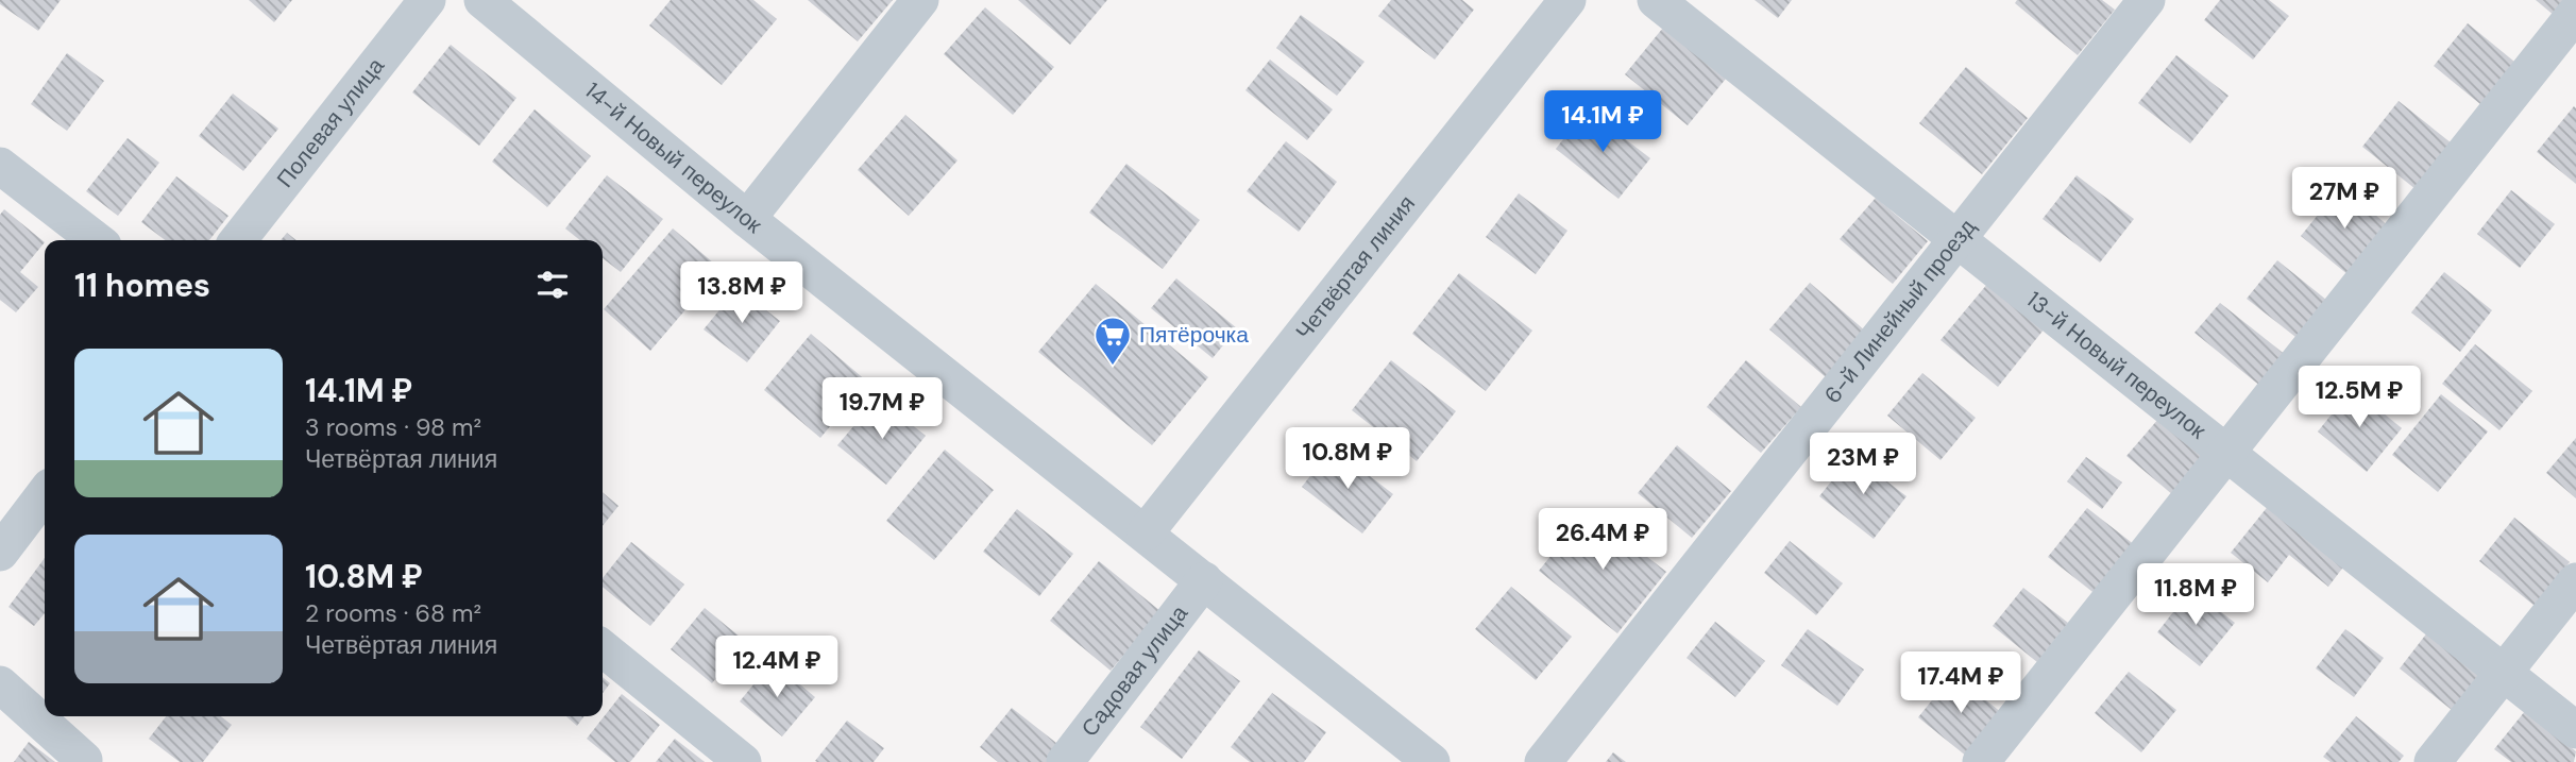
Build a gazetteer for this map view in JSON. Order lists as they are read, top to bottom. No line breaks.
{"streets":{"street":["Полевая улица","14-й Новый переулок","Четвёртая линия","6-й Линейный проезд","13-й Новый переулок","Садовая улица"]},"crossings":[["14-й Новый переулок","Четвёртая линия"],["14-й Новый переулок","Садовая улица"],["6-й Линейный проезд","13-й Новый переулок"]],"places":{"supermarket":["Пятёрочка"]},"page":{"price":["14.1M ₽","27M ₽","13.8M ₽","12.5M ₽","19.7M ₽","10.8M ₽","23M ₽","26.4M ₽","11.8M ₽","12.4M ₽","17.4M ₽"],"heading":"11 homes","list":[{"name":"14.1M ₽","note":"3 rooms · 98 m² · Четвёртая линия"},{"name":"10.8M ₽","note":"2 rooms · 68 m² · Четвёртая линия"}]}}
